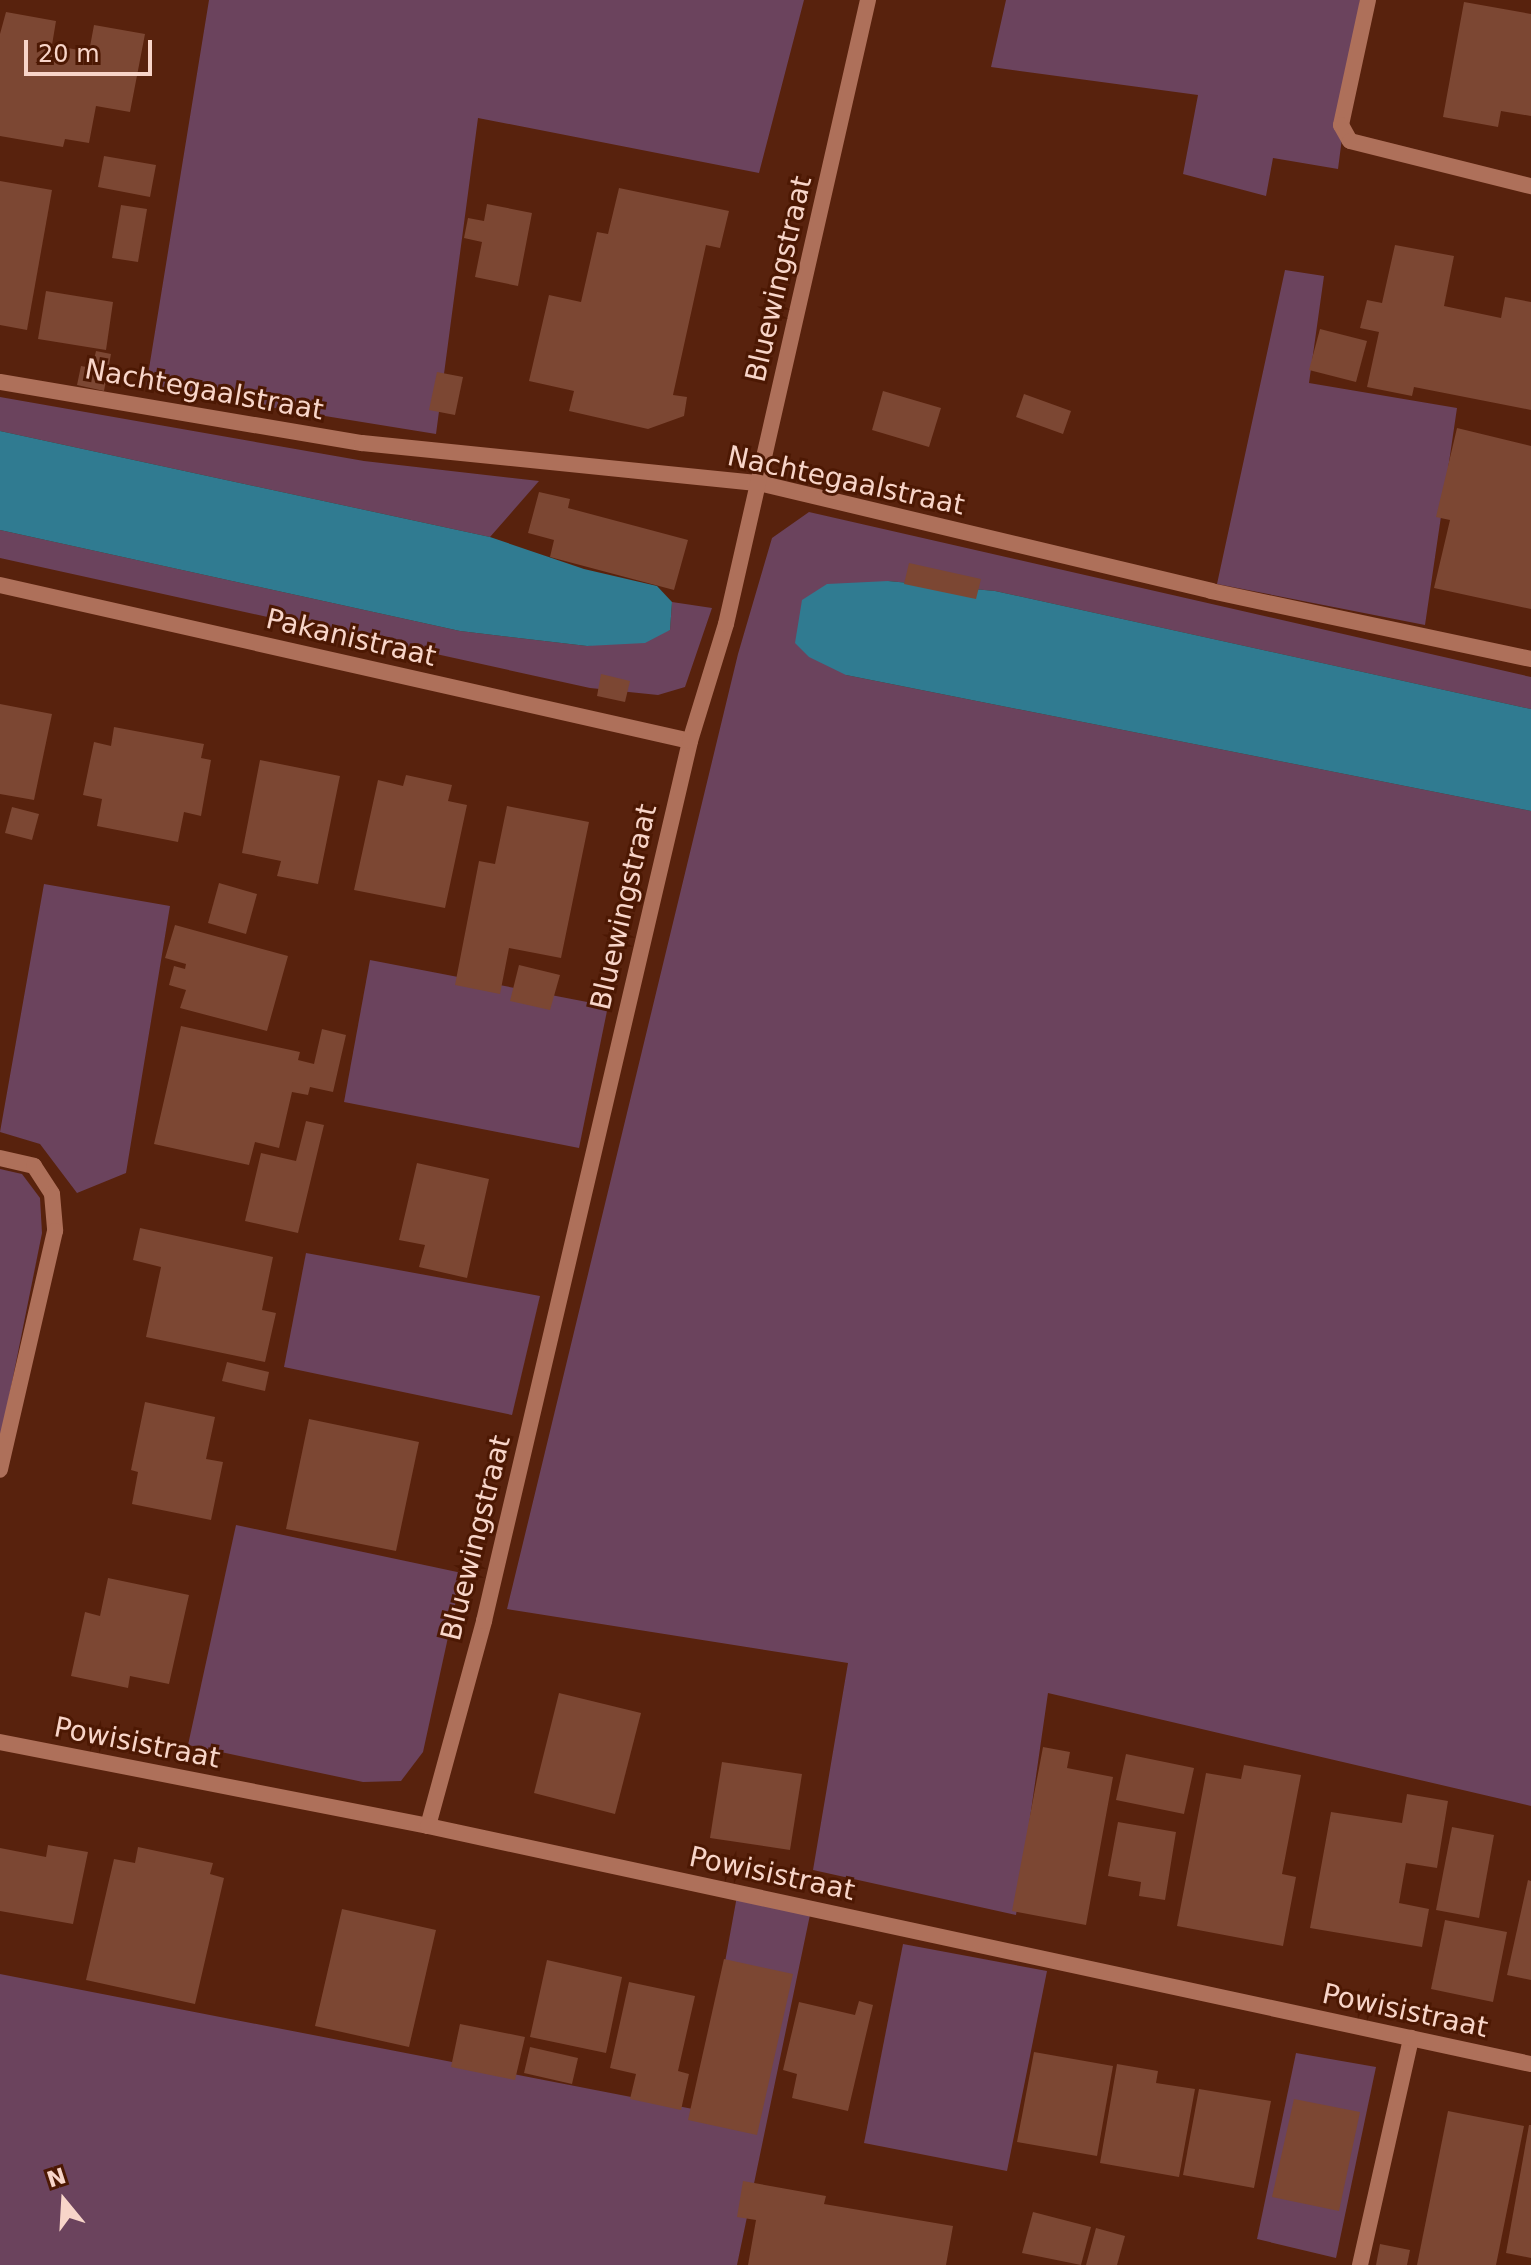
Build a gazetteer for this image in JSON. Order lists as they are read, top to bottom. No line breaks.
{"streets":{"street":["Bluewingstraat","Nachtegaalstraat","Pakanistraat","Powisistraat"]},"crossings":[["Bluewingstraat","Nachtegaalstraat"],["Bluewingstraat","Pakanistraat"],["Bluewingstraat","Powisistraat"]],"scale_bar":"20 m","north":"top"}
